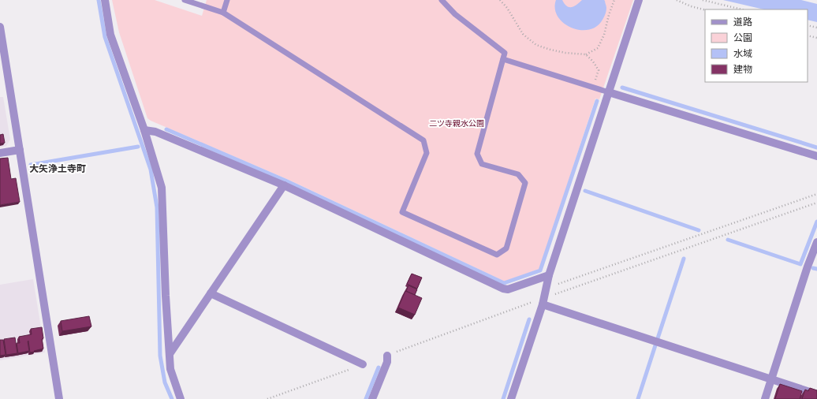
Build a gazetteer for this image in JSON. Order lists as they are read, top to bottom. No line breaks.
{"districts":["大矢浄土寺町"],"parks":["二ツ寺親水公園"],"legend":["道路","公園","水域","建物"]}
